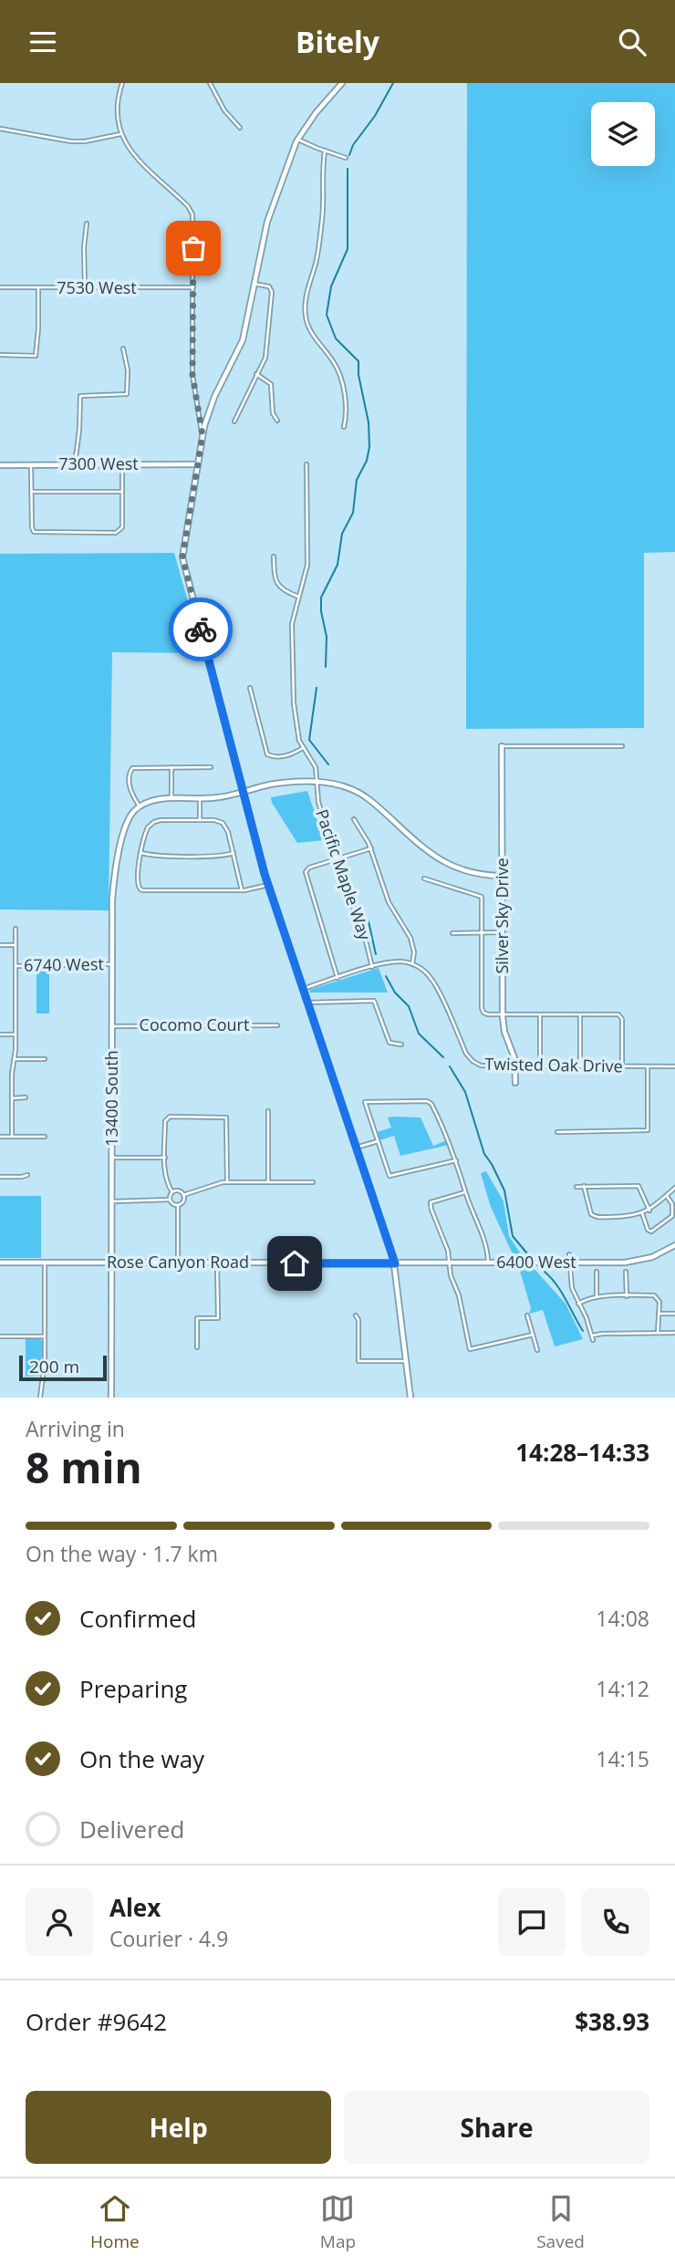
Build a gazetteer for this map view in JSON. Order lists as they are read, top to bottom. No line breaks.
{"streets":{"main road":["7300 West","Silver Sky Drive","13400 South","Rose Canyon Road","6400 West"],"street":["7530 West","Pacific Maple Way","6740 West","Cocomo Court","Twisted Oak Drive"]},"crossings":[["Silver Sky Drive","Twisted Oak Drive"],["6740 West","13400 South"],["Cocomo Court","13400 South"],["13400 South","Rose Canyon Road"],["Rose Canyon Road","6400 West"]],"scale_bar":"200 m","page":{"header":"Bitely","scale":"200 m","heading":["8 min","Arriving in","14:28–14:33"],"panel":["Alex","Courier · 4.9","Order #9642","$38.93"],"bar":"On the way · 1.7 km","list":[["Confirmed","14:08"],["Preparing","14:12"],["On the way","14:15"],"Delivered"],"buttons":["Help","Share"],"tabs":["Home","Map","Saved"]}}
